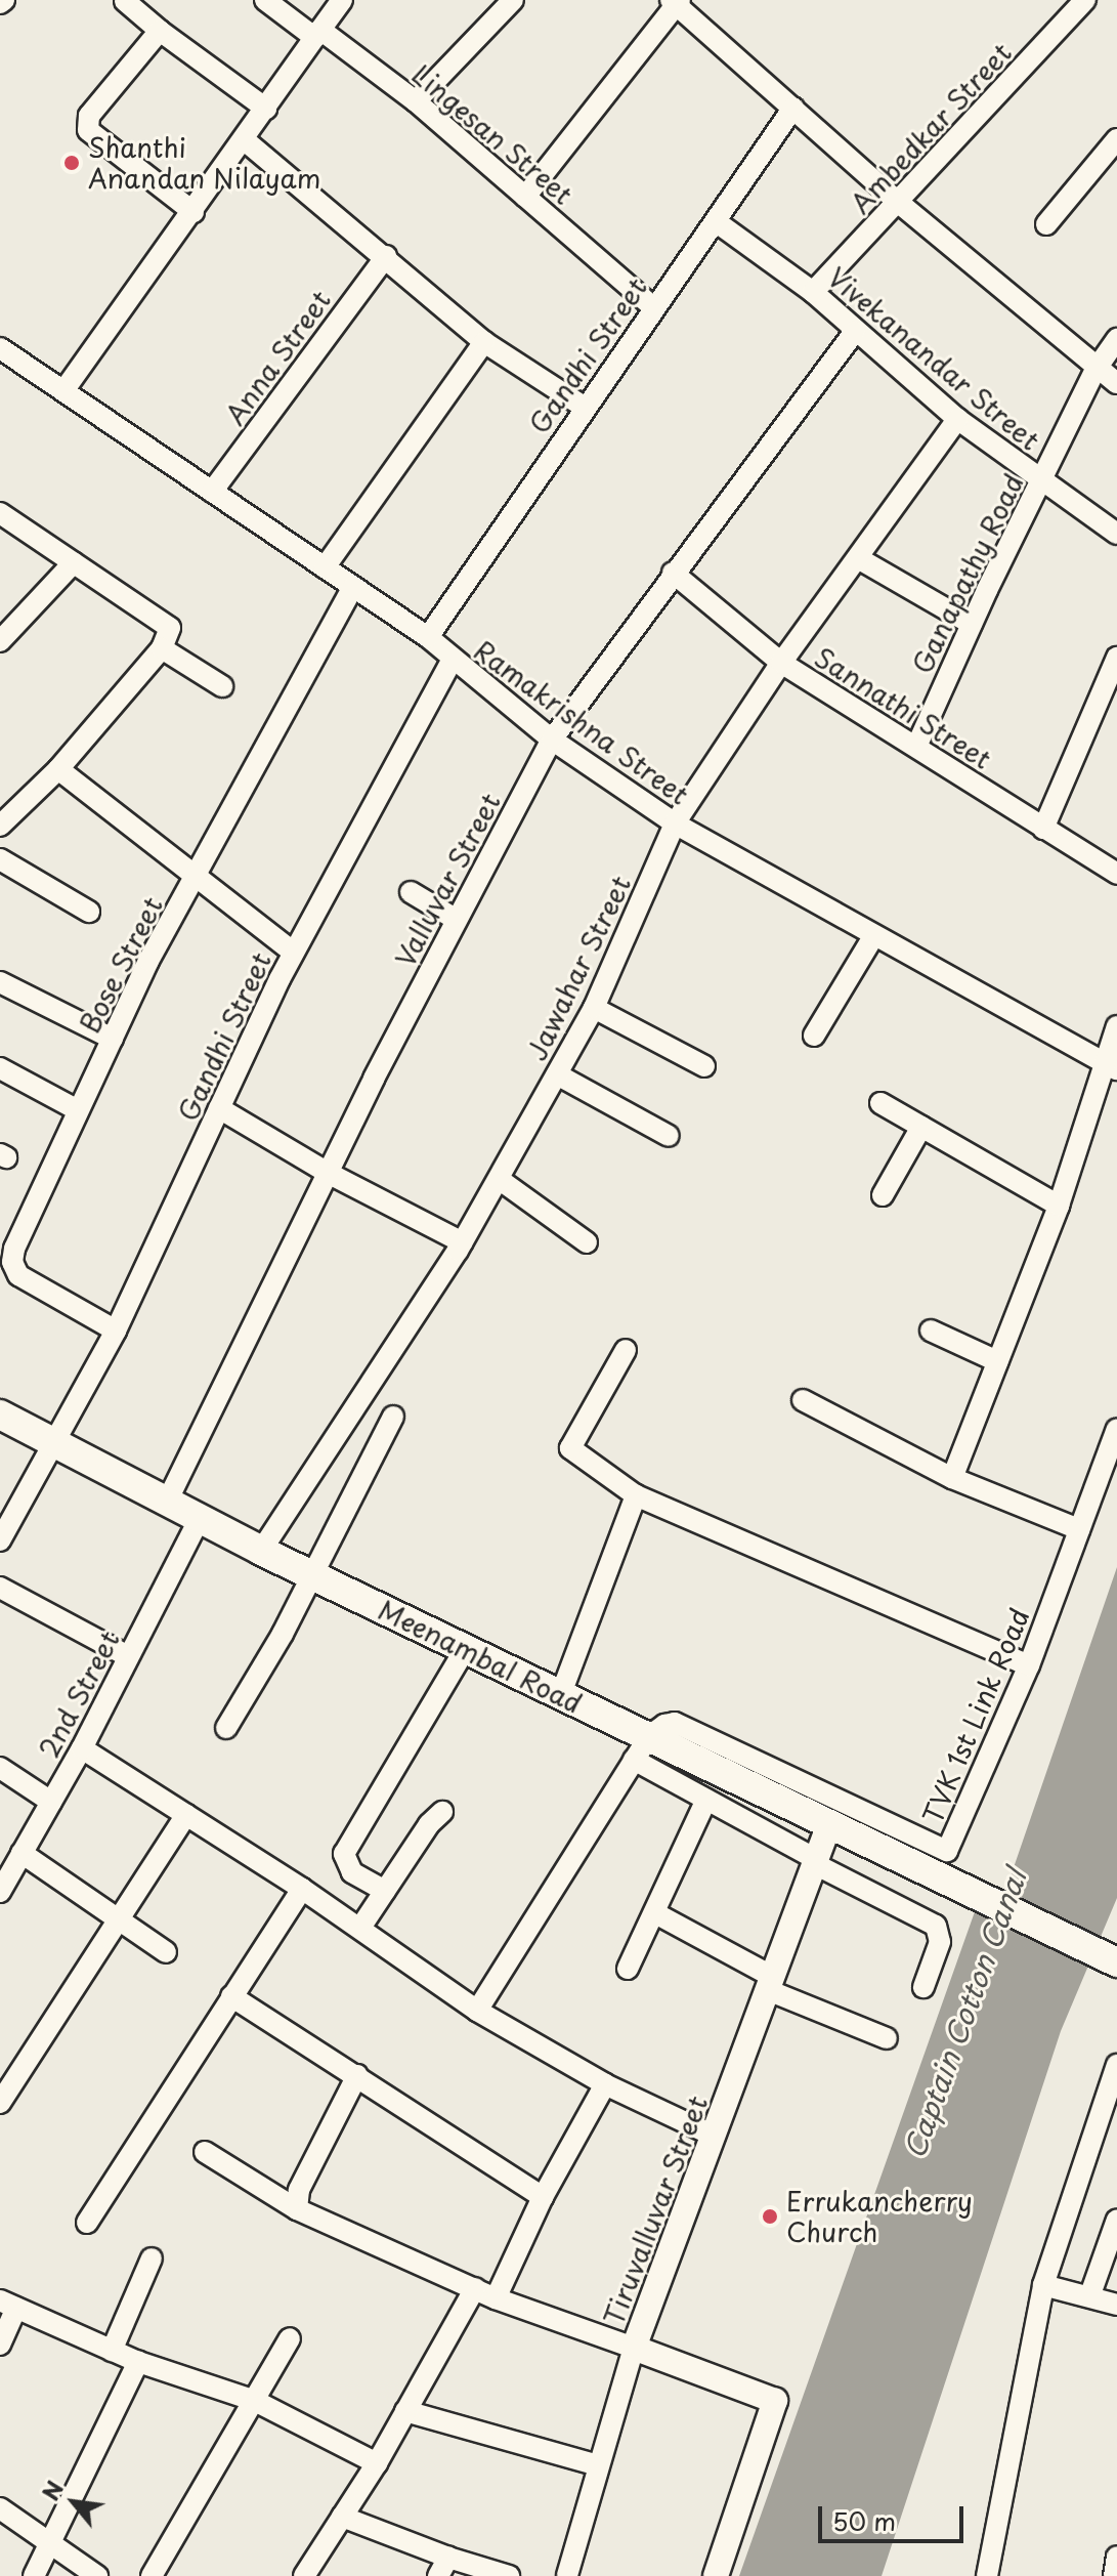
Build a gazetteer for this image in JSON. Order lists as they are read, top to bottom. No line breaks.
{"streets":{"main road":["Meenambal Road"],"street":["Ambedkar Street","Lingesan Street","Gandhi Street","Anna Street","Vivekanandar Street","Ganapathy Road","Sannathi Street","Ramakrishna Street","Valluvar Street","Bose Street","Jawahar Street","2nd Street","TVK 1st Link Road","Tiruvalluvar Street"]},"crossings":[["Ambedkar Street","Vivekanandar Street"],["Lingesan Street","Gandhi Street"],["Gandhi Street","Vivekanandar Street"],["Gandhi Street","Ramakrishna Street"],["Gandhi Street","Bose Street"],["Gandhi Street","Meenambal Road"],["Anna Street","Ramakrishna Street"],["Vivekanandar Street","Ganapathy Road"],["Vivekanandar Street","Valluvar Street"],["Vivekanandar Street","Jawahar Street"],["Ganapathy Road","Sannathi Street"],["Sannathi Street","Valluvar Street"],["Sannathi Street","Jawahar Street"],["Ramakrishna Street","Valluvar Street"],["Ramakrishna Street","Bose Street"],["Ramakrishna Street","Jawahar Street"],["Valluvar Street","Meenambal Road"],["Jawahar Street","Meenambal Road"],["Meenambal Road","2nd Street"],["Meenambal Road","TVK 1st Link Road"],["Meenambal Road","Tiruvalluvar Street"]],"water":["Captain Cotton Canal"],"places":["Shanthi Anandan Nilayam","Errukancherry Church"],"scale_bar":"50 m","north":"top left"}
